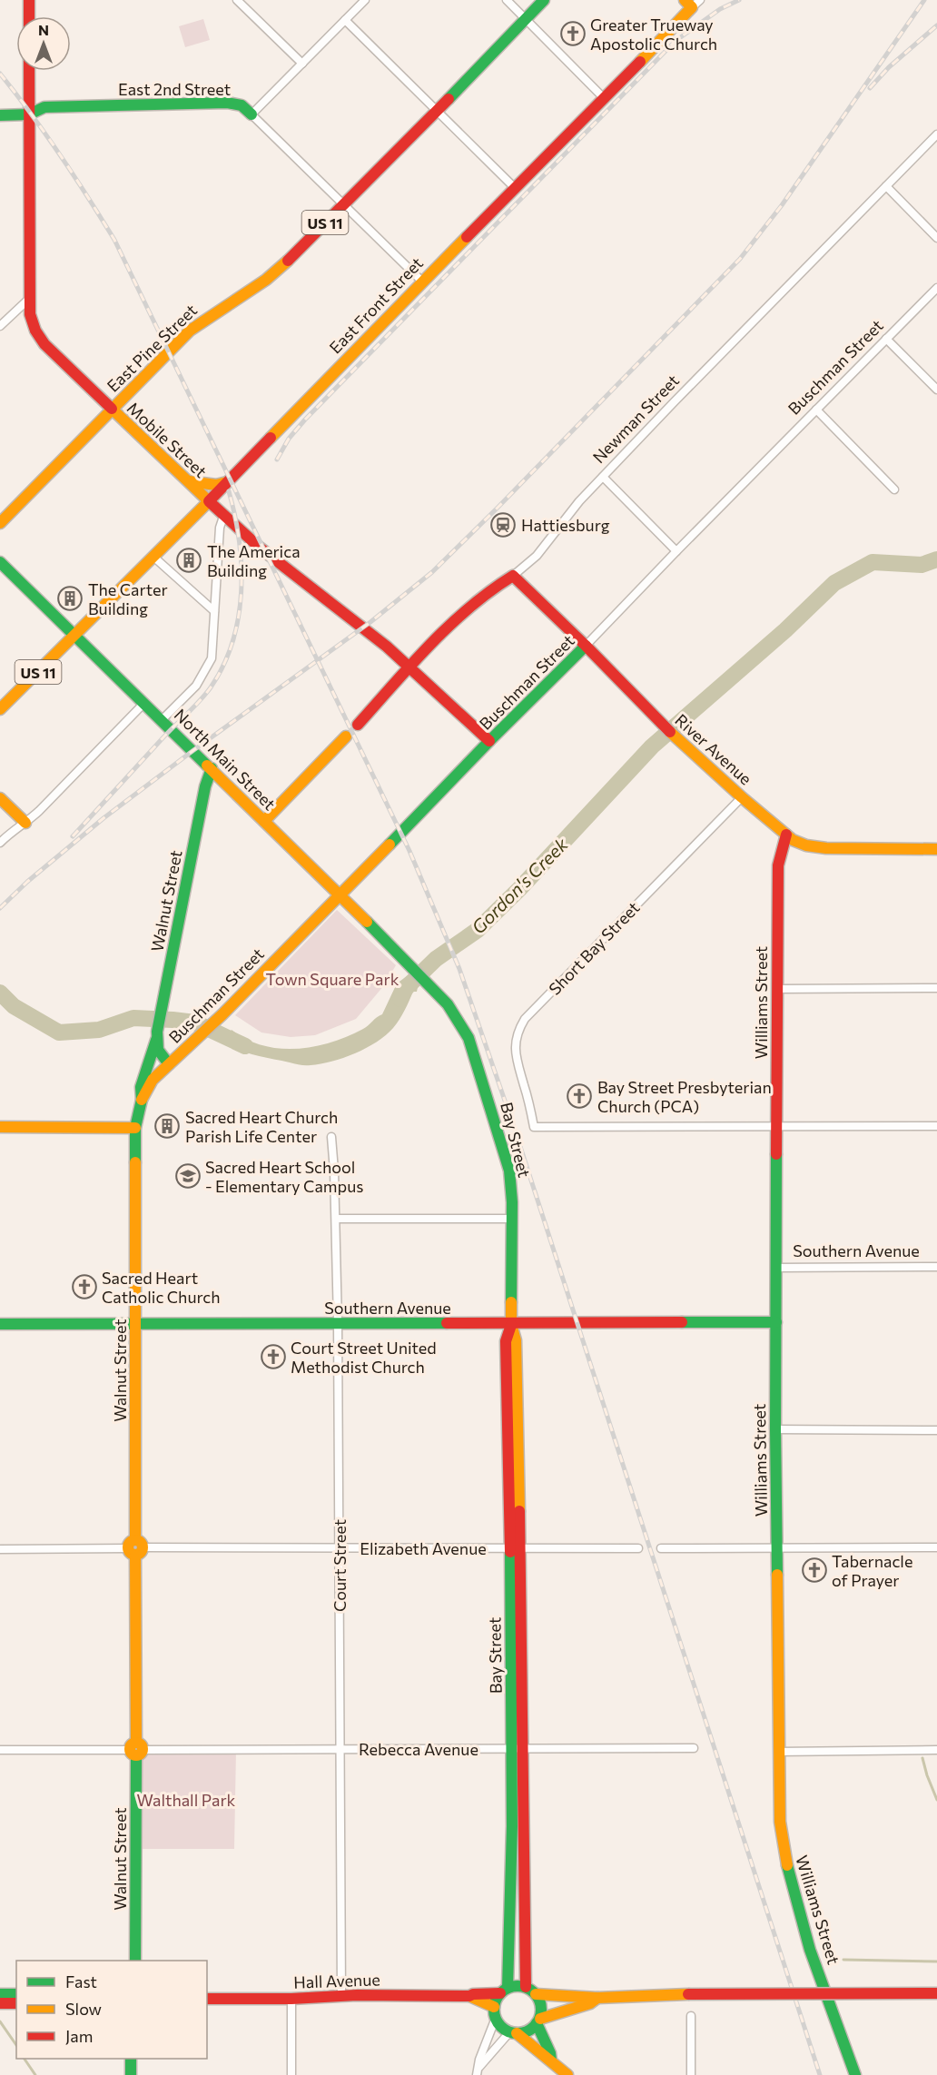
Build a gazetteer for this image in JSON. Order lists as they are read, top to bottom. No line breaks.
{"streets":{"street":["East 2nd Street","US 11","East Front Street","East Pine Street","Buschman Street","Newman Street","Mobile Street","River Avenue","North Main Street","Walnut Street","Short Bay Street","Williams Street","Bay Street","Southern Avenue","Elizabeth Avenue","Court Street","Rebecca Avenue","Hall Avenue"]},"crossings":[["East 2nd Street","Mobile Street"],["US 11","East Front Street"],["US 11","North Main Street"],["East Front Street","Mobile Street"],["East Front Street","North Main Street"],["East Pine Street","Mobile Street"],["Buschman Street","Mobile Street"],["Buschman Street","River Avenue"],["Buschman Street","North Main Street"],["Buschman Street","Walnut Street"],["Newman Street","Mobile Street"],["Newman Street","River Avenue"],["River Avenue","Short Bay Street"],["River Avenue","Williams Street"],["North Main Street","Walnut Street"],["North Main Street","Bay Street"],["Walnut Street","Southern Avenue"],["Walnut Street","Elizabeth Avenue"],["Walnut Street","Rebecca Avenue"],["Short Bay Street","Williams Street"],["Williams Street","Southern Avenue"],["Bay Street","Southern Avenue"],["Bay Street","Elizabeth Avenue"],["Bay Street","Rebecca Avenue"],["Bay Street","Hall Avenue"],["Southern Avenue","Court Street"],["Elizabeth Avenue","Court Street"],["Court Street","Rebecca Avenue"],["Court Street","Hall Avenue"]],"water":["Gordon's Creek"],"parks":["Town Square Park","Walthall Park"],"places":{"church":["Greater Trueway Apostolic Church","Bay Street Presbyterian Church (PCA)","Sacred Heart Catholic Church","Court Street United Methodist Church","Tabernacle of Prayer"],"station":["Hattiesburg"],"building":["The America Building","The Carter Building","Sacred Heart Church Parish Life Center"],"school or university":["Sacred Heart School - Elementary Campus"]},"legend":["Fast","Slow","Jam"],"north":"top"}
